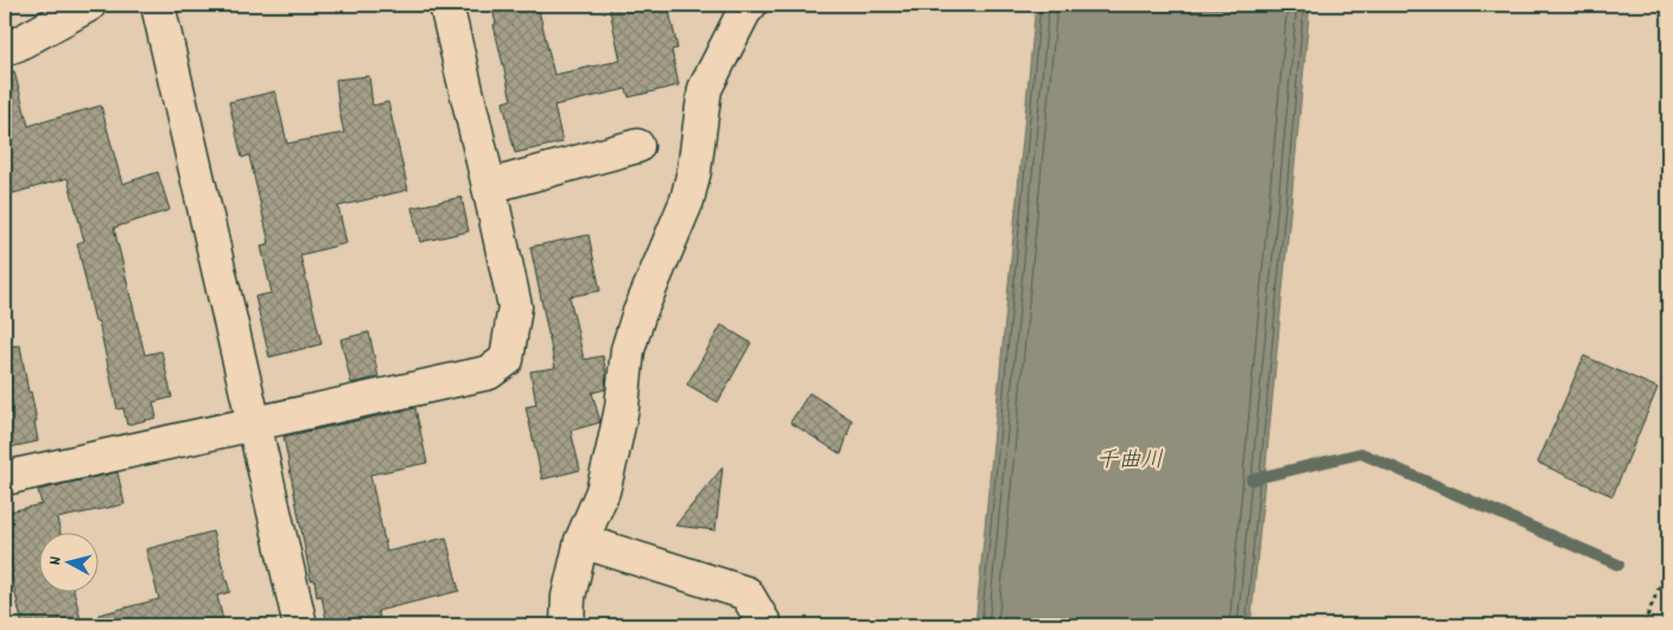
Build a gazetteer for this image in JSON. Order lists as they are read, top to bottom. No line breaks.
{"water":["千曲川"],"north":"left"}
